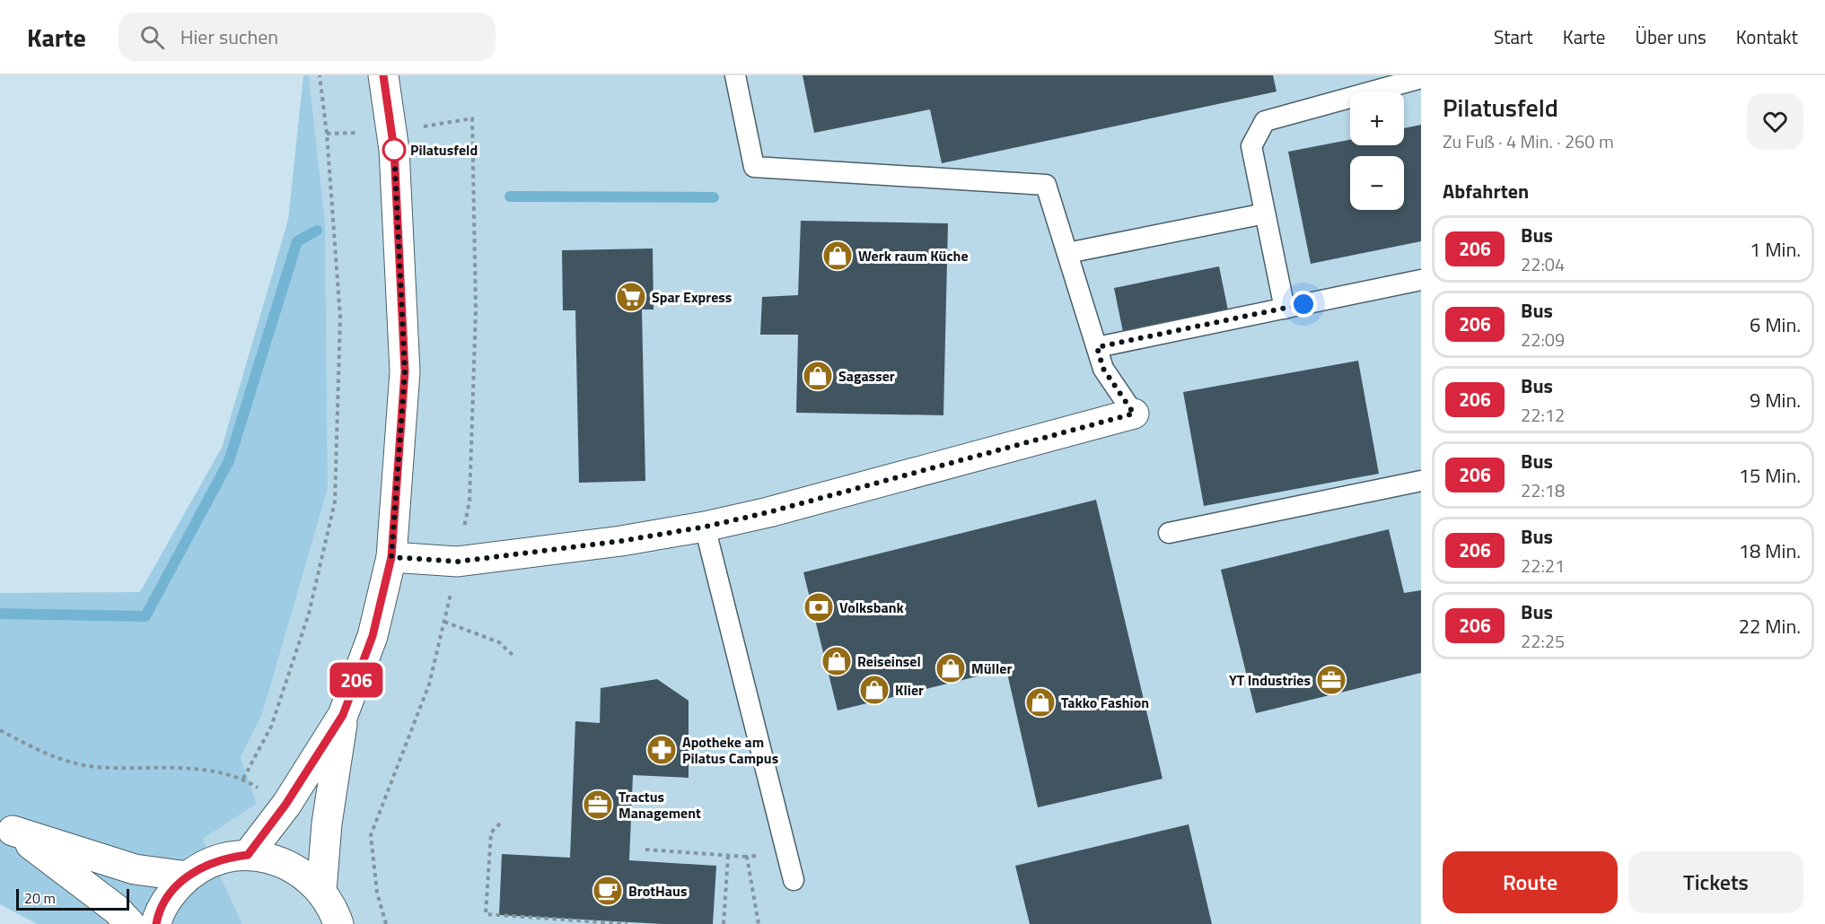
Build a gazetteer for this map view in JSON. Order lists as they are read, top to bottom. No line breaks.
{"places":{"other":["Pilatusfeld"],"shop":["Werk raum Küche","Sagasser","Reiseinsel","Müller","Klier","Takko Fashion"],"supermarket":["Spar Express"],"bank":["Volksbank"],"office":["YT Industries","Tractus Management"],"pharmacy":["Apotheke am Pilatus Campus"],"cafe":["BrotHaus"]},"lines":["bus line 206"],"scale_bar":"20 m","page":{"header":"Karte","search":"Hier suchen","nav":["Start","Karte","Über uns","Kontakt"],"on_map":"206","heading":[["Pilatusfeld","Zu Fuß · 4 Min. · 260 m"],"Abfahrten"],"map_buttons":["+","−"],"list":[{"mark":"206","name":"Bus","note":"22:04","value":"1 Min."},{"mark":"206","name":"Bus","note":"22:09","value":"6 Min."},{"mark":"206","name":"Bus","note":"22:12","value":"9 Min."},{"mark":"206","name":"Bus","note":"22:18","value":"15 Min."},{"mark":"206","name":"Bus","note":"22:21","value":"18 Min."},{"mark":"206","name":"Bus","note":"22:25","value":"22 Min."}],"buttons":["Route","Tickets"],"scale":"20 m"}}
